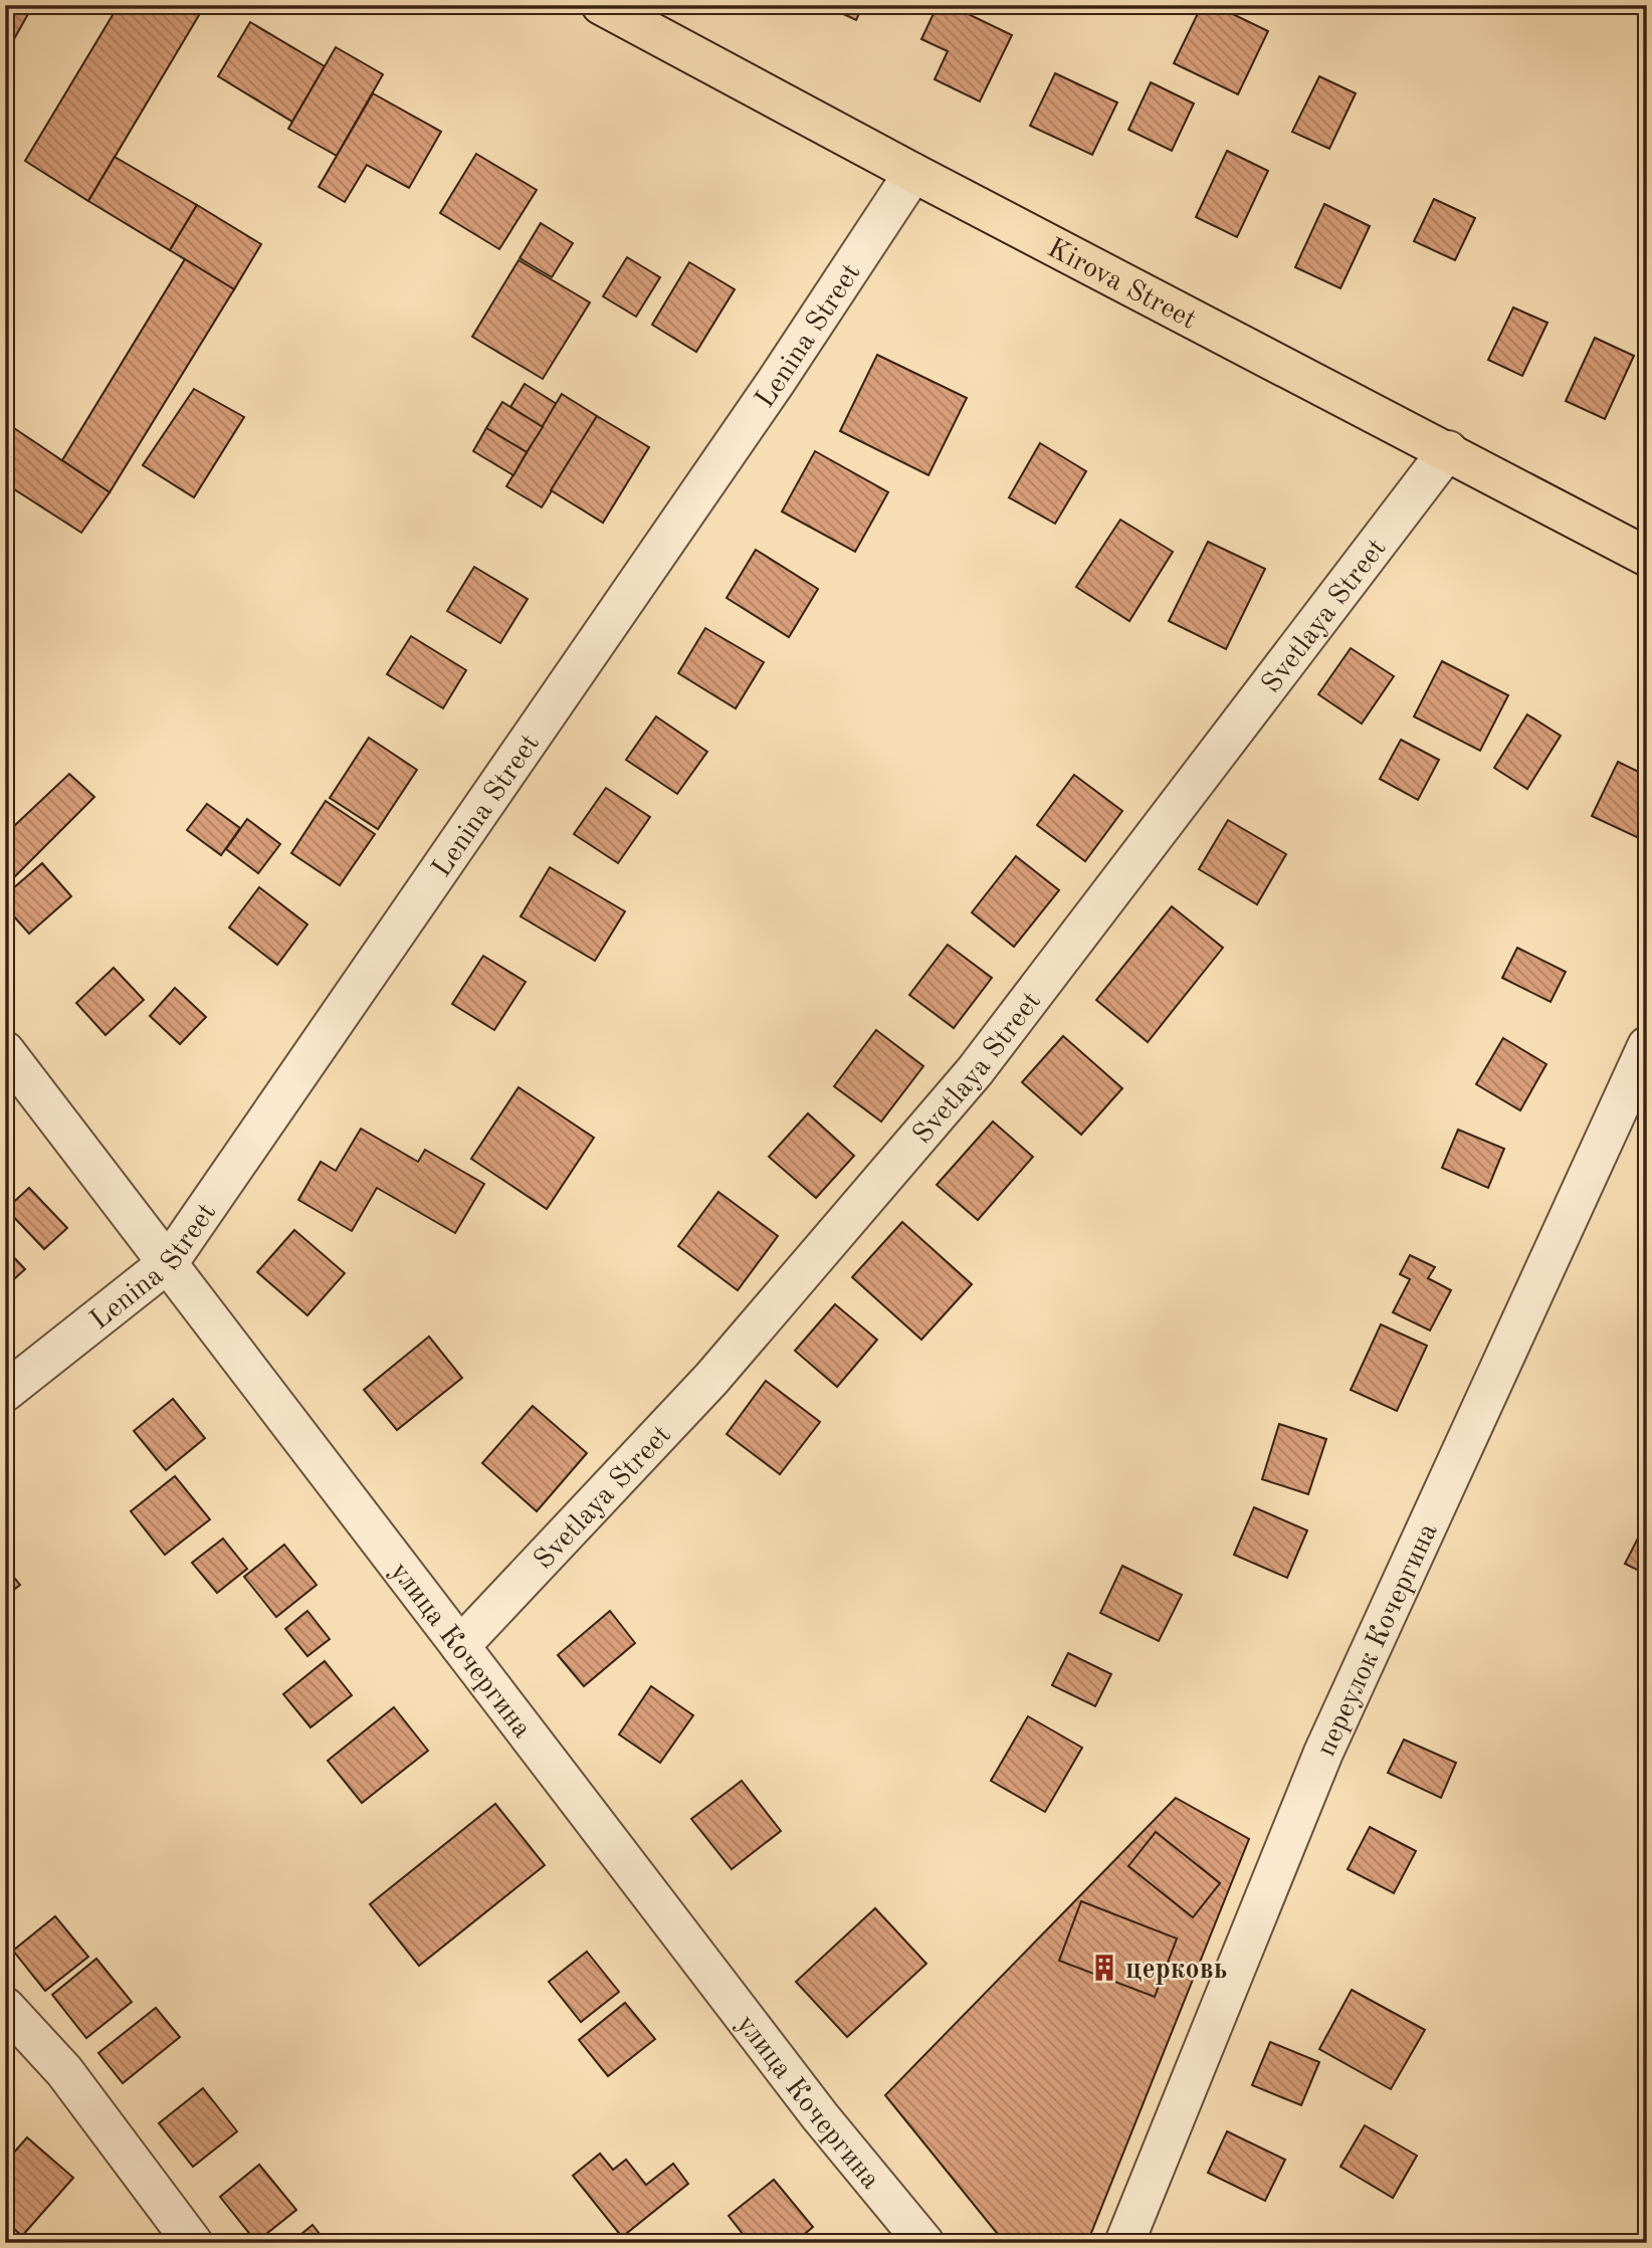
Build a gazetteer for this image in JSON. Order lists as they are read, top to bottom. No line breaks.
{"streets":{"main road":["Kirova Street"],"street":["Lenina Street","Svetlaya Street","переулок Кочергина","улица Кочергина"]},"crossings":[["Kirova Street","Lenina Street"],["Kirova Street","Svetlaya Street"],["Lenina Street","улица Кочергина"],["Svetlaya Street","улица Кочергина"]],"places":{"building":["церковь"]}}
